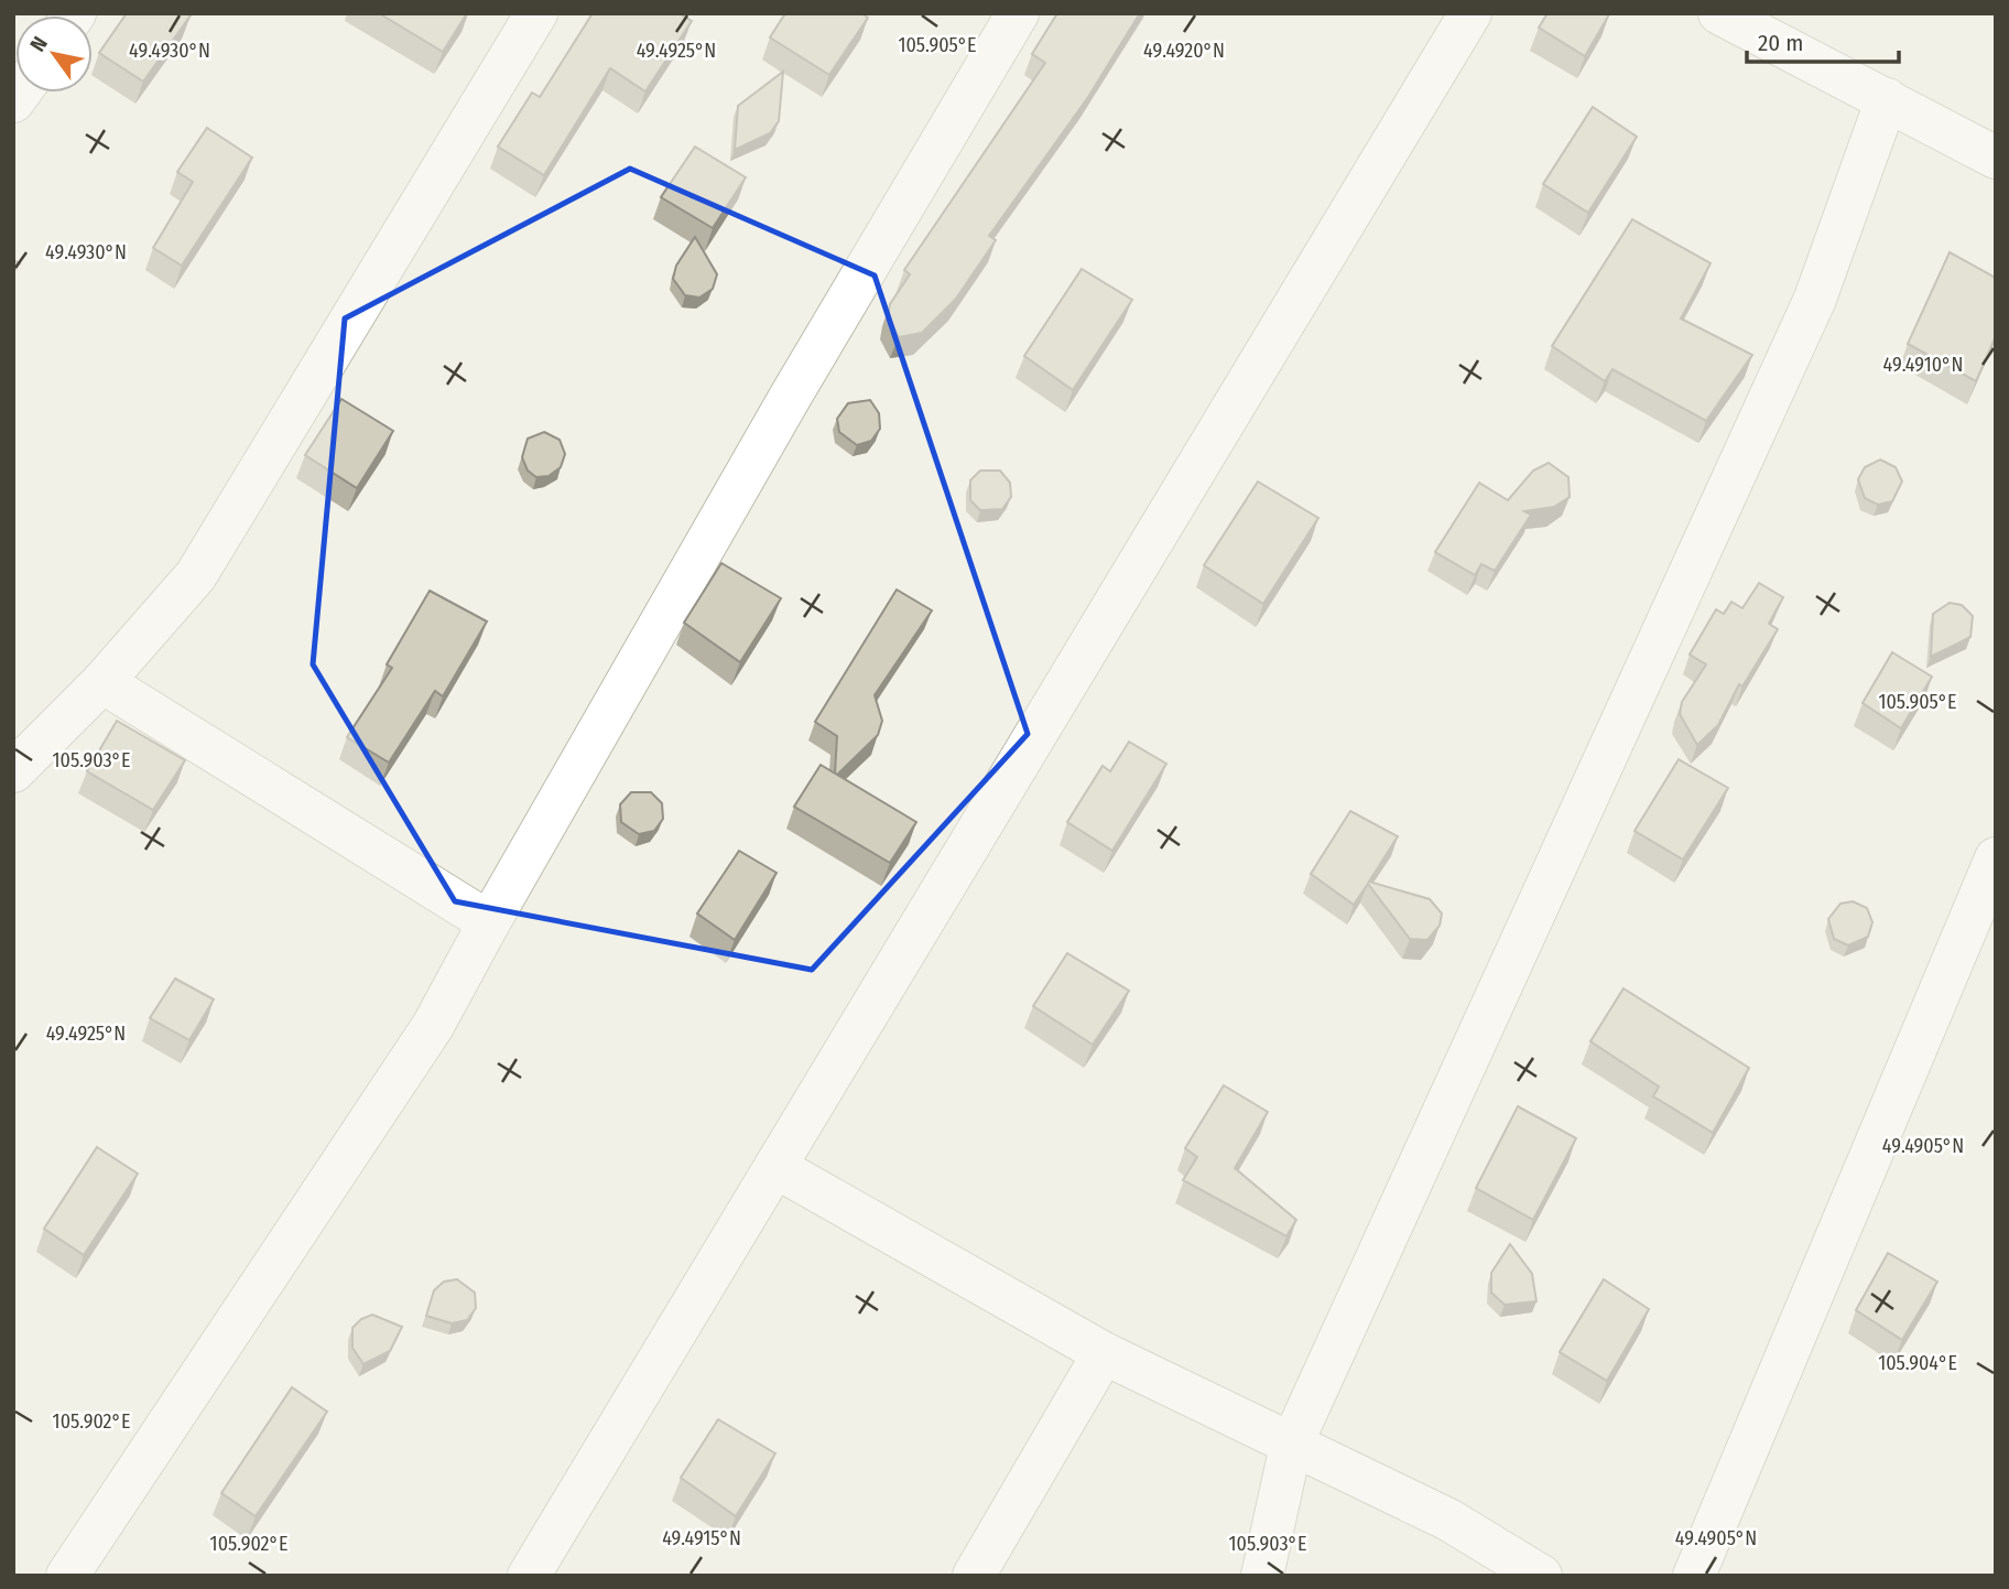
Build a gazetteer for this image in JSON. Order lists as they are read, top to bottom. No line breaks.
{"scale_bar":"20 m","north":"top left","coordinates":["105.905°E","49.4930°N","49.4925°N","49.4920°N","49.4910°N","105.903°E","49.4905°N","105.904°E","105.902°E","49.4915°N"]}
